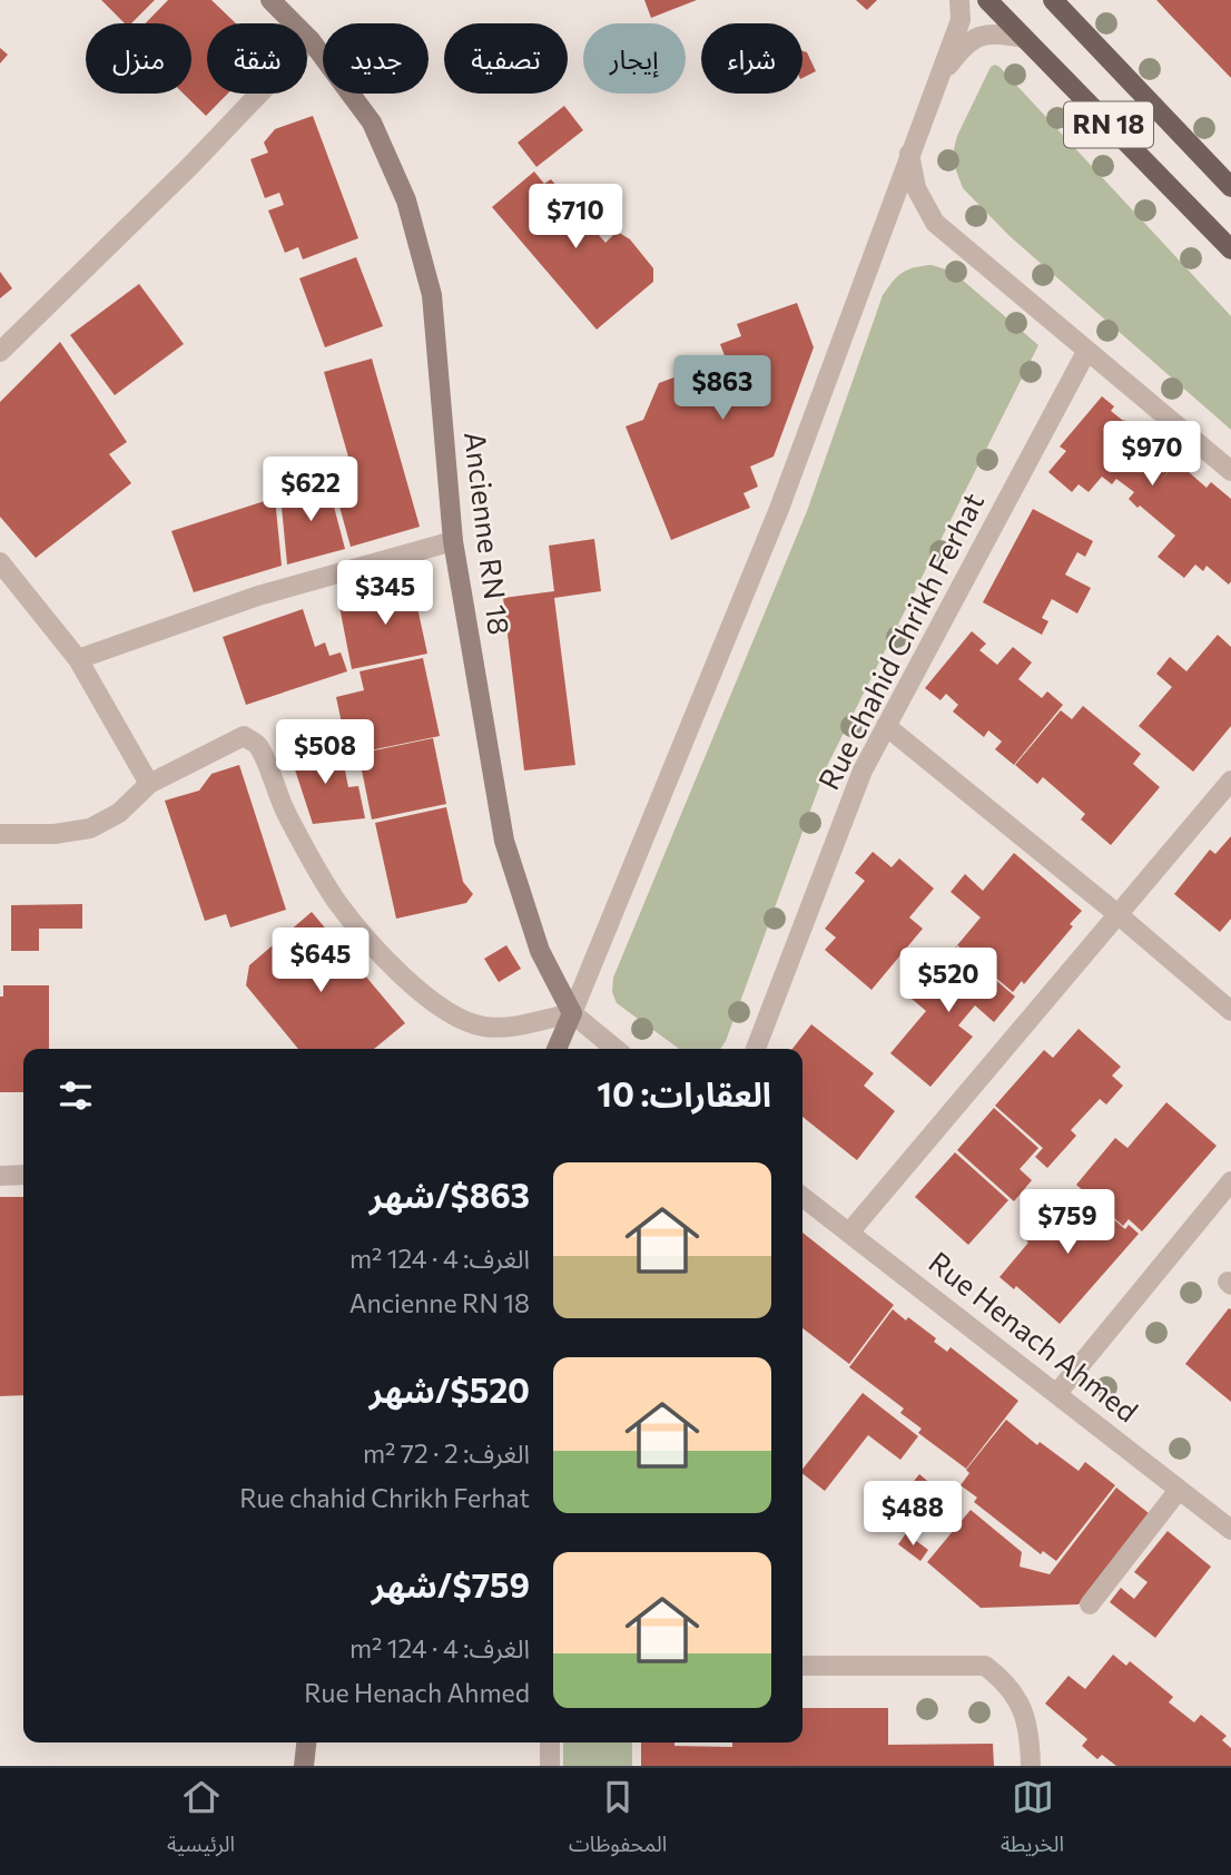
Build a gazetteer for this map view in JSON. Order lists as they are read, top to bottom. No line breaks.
{"streets":{"main road":["RN 18","Ancienne RN 18"],"street":["Rue chahid Chrikh Ferhat","Rue Henach Ahmed"]},"page":{"chip":["شراء","إيجار","تصفية","جديد","شقة","منزل"],"price":["$710","$863","$970","$622","$345","$508","$645","$520","$759","$488"],"heading":"العقارات: 10","list":[{"name":"$863/شهر","note":"الغرف: 4 · 124 m² · Ancienne RN 18"},{"name":"$520/شهر","note":"الغرف: 2 · 72 m² · Rue chahid Chrikh Ferhat"},{"name":"$759/شهر","note":"الغرف: 4 · 124 m² · Rue Henach Ahmed"}],"tabs":["الخريطة","المحفوظات","الرئيسية"]}}
